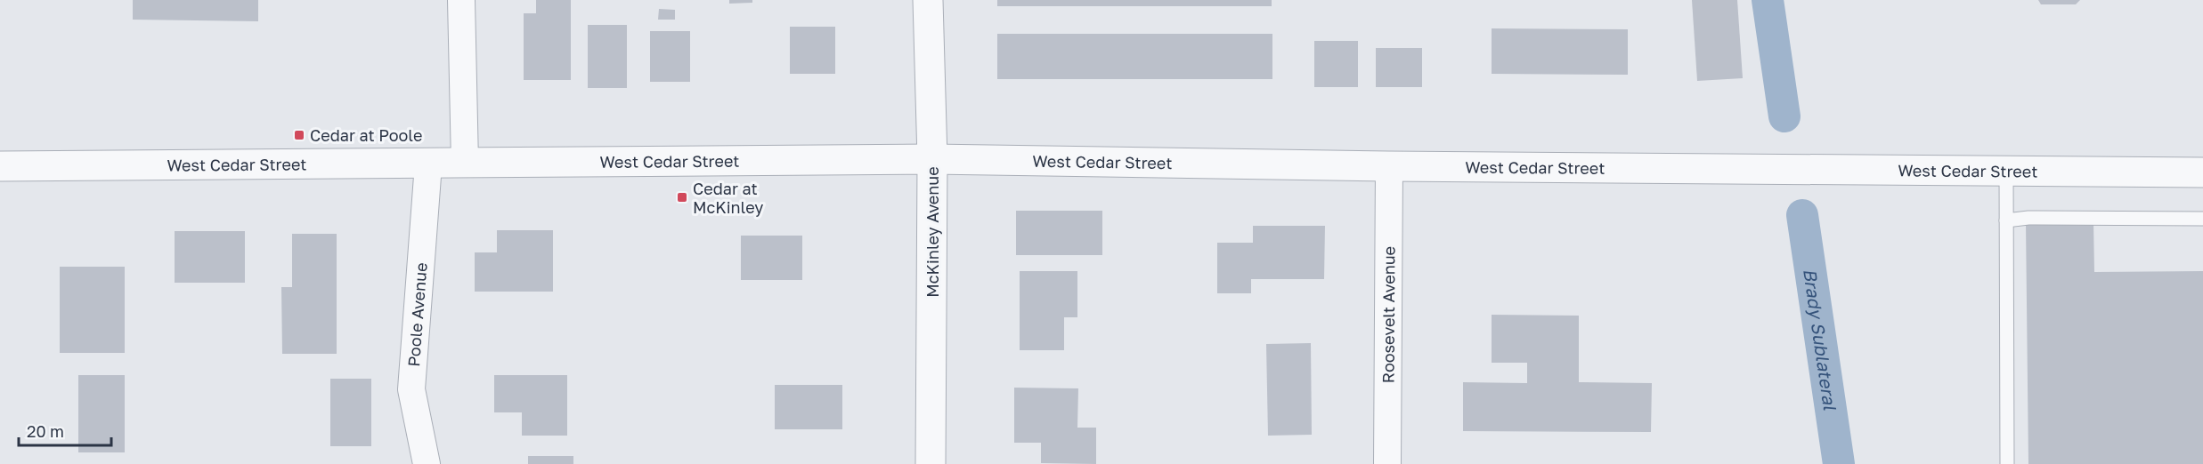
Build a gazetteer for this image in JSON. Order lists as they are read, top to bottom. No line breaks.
{"streets":{"street":["West Cedar Street","McKinley Avenue","Poole Avenue","Roosevelt Avenue"]},"crossings":[["West Cedar Street","McKinley Avenue"],["West Cedar Street","Poole Avenue"],["West Cedar Street","Roosevelt Avenue"]],"water":["Brady Sublateral"],"places":{"transit":["Cedar at Poole","Cedar at McKinley"]},"scale_bar":"20 m"}
